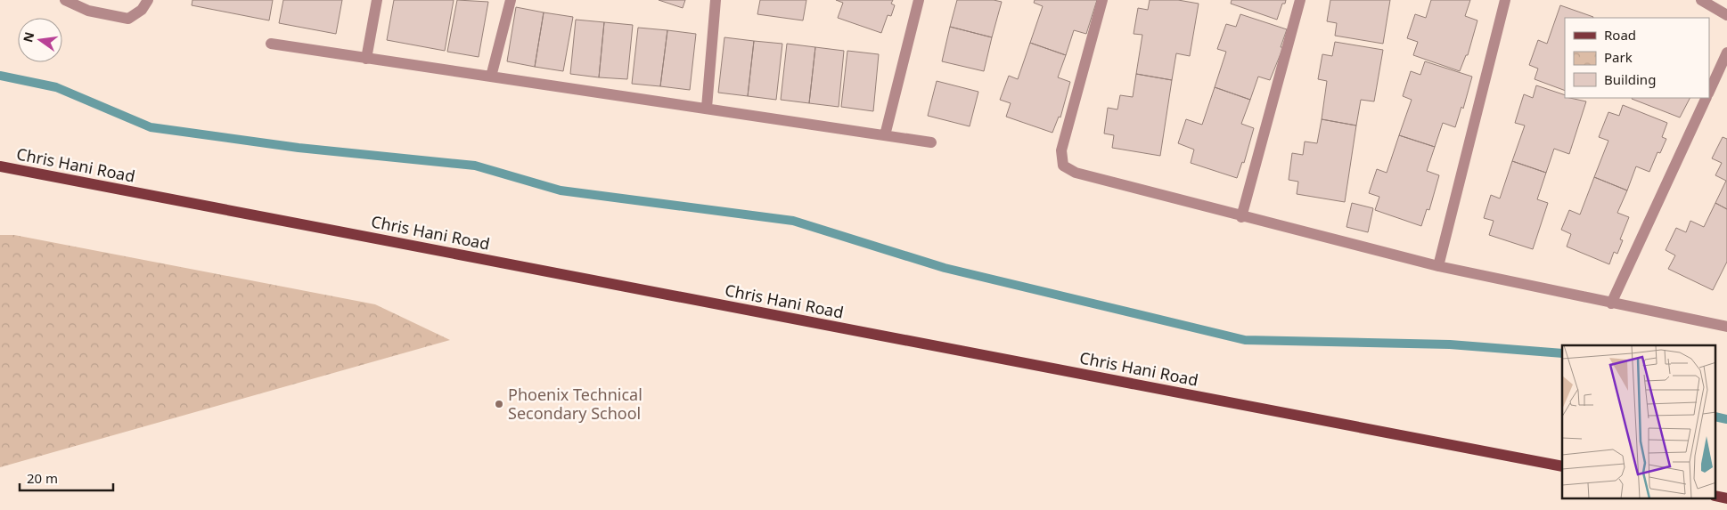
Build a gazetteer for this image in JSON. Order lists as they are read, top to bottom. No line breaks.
{"streets":{"main road":["Chris Hani Road"]},"places":["Phoenix Technical Secondary School"],"legend":["Road","Park","Building"],"scale_bar":"20 m","north":"left"}
